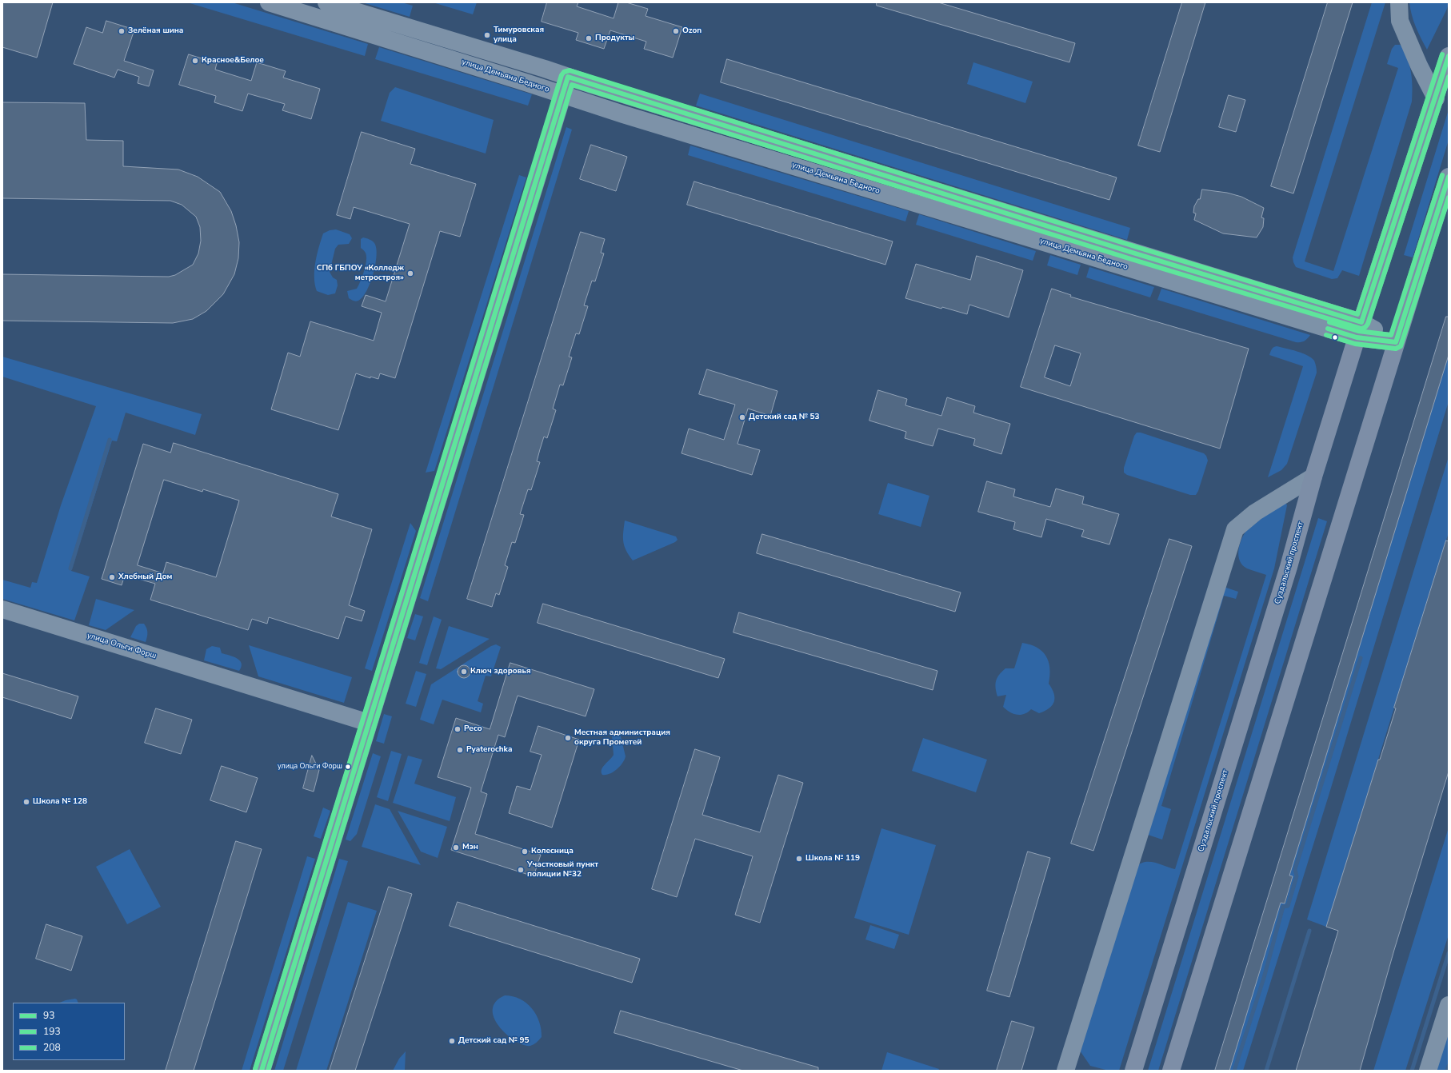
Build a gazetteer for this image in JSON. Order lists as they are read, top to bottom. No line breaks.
{"streets":{"main road":["Суздальский проспект"],"street":["улица Демьяна Бедного","улица Ольги Форш"]},"crossings":[["улица Демьяна Бедного","Суздальский проспект"]],"places":["Зелёная шина","Ozon","Тимуровская улица","Продукты","Красное&Белое","СПб ГБПОУ «Колледж метростроя»","Детский сад № 53","Хлебный Дом","Ключ здоровья","Ресо","Местная администрация округа Прометей","Pyaterochka","улица Ольги Форш","Школа № 128","Мэн","Колесница","Школа № 119","Участковый пункт полиции №32","Детский сад № 95"],"lines":["transit line 208","transit line 93","transit line 193"],"legend":["93","193","208"]}
